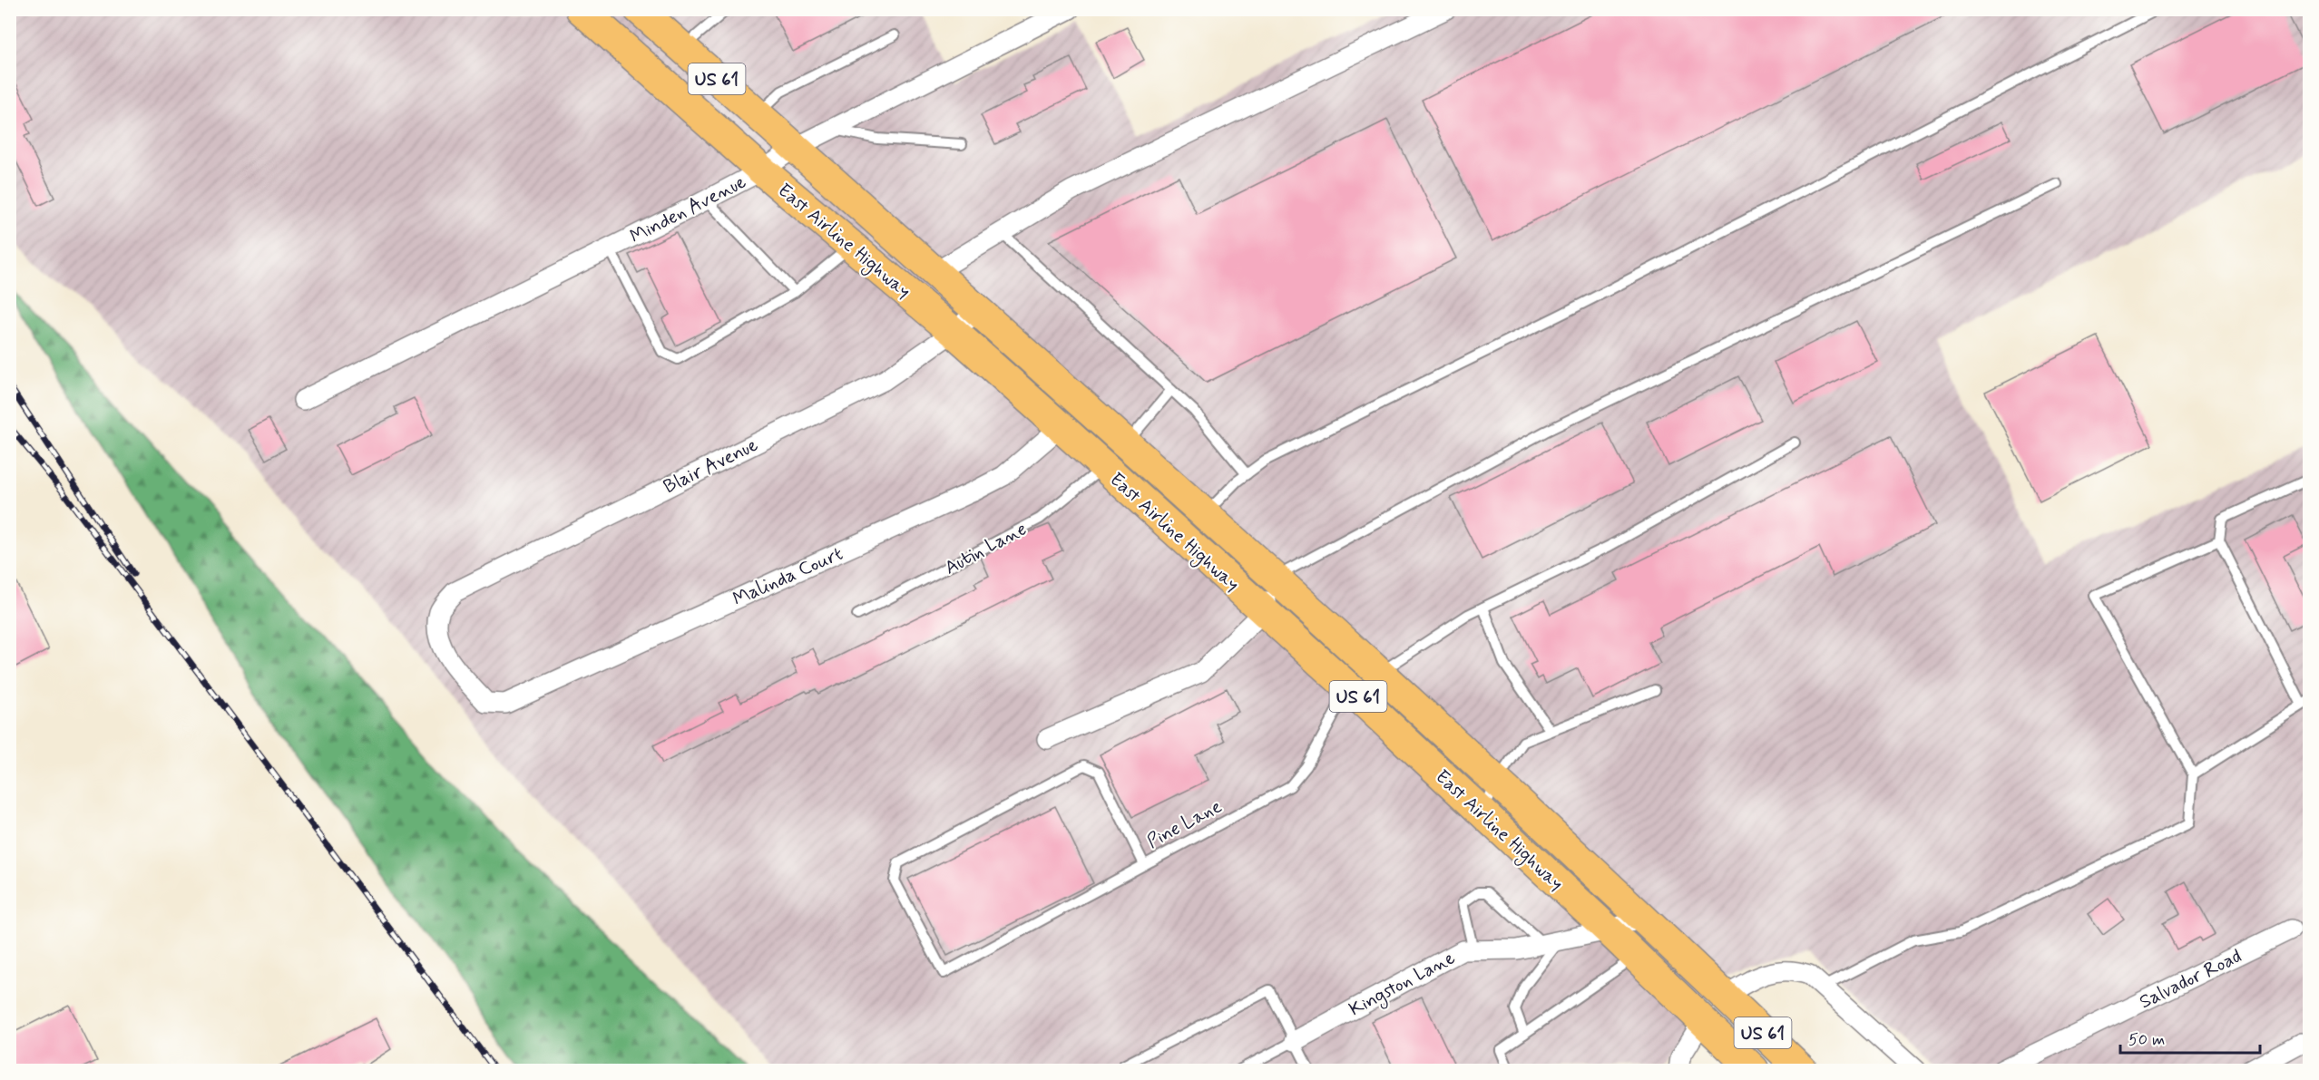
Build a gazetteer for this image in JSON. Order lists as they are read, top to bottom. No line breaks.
{"streets":{"highway":["US 61","East Airline Highway"],"street":["Minden Avenue","Blair Avenue","Malinda Court","Salvador Road","Kingston Lane"],"lane":["Autin Lane","Pine Lane"]},"crossings":[["Minden Avenue","East Airline Highway"],["East Airline Highway","Blair Avenue"],["East Airline Highway","Autin Lane"],["East Airline Highway","Malinda Court"],["East Airline Highway","Pine Lane"],["East Airline Highway","Kingston Lane"],["Blair Avenue","Malinda Court"]],"scale_bar":"50 m"}
